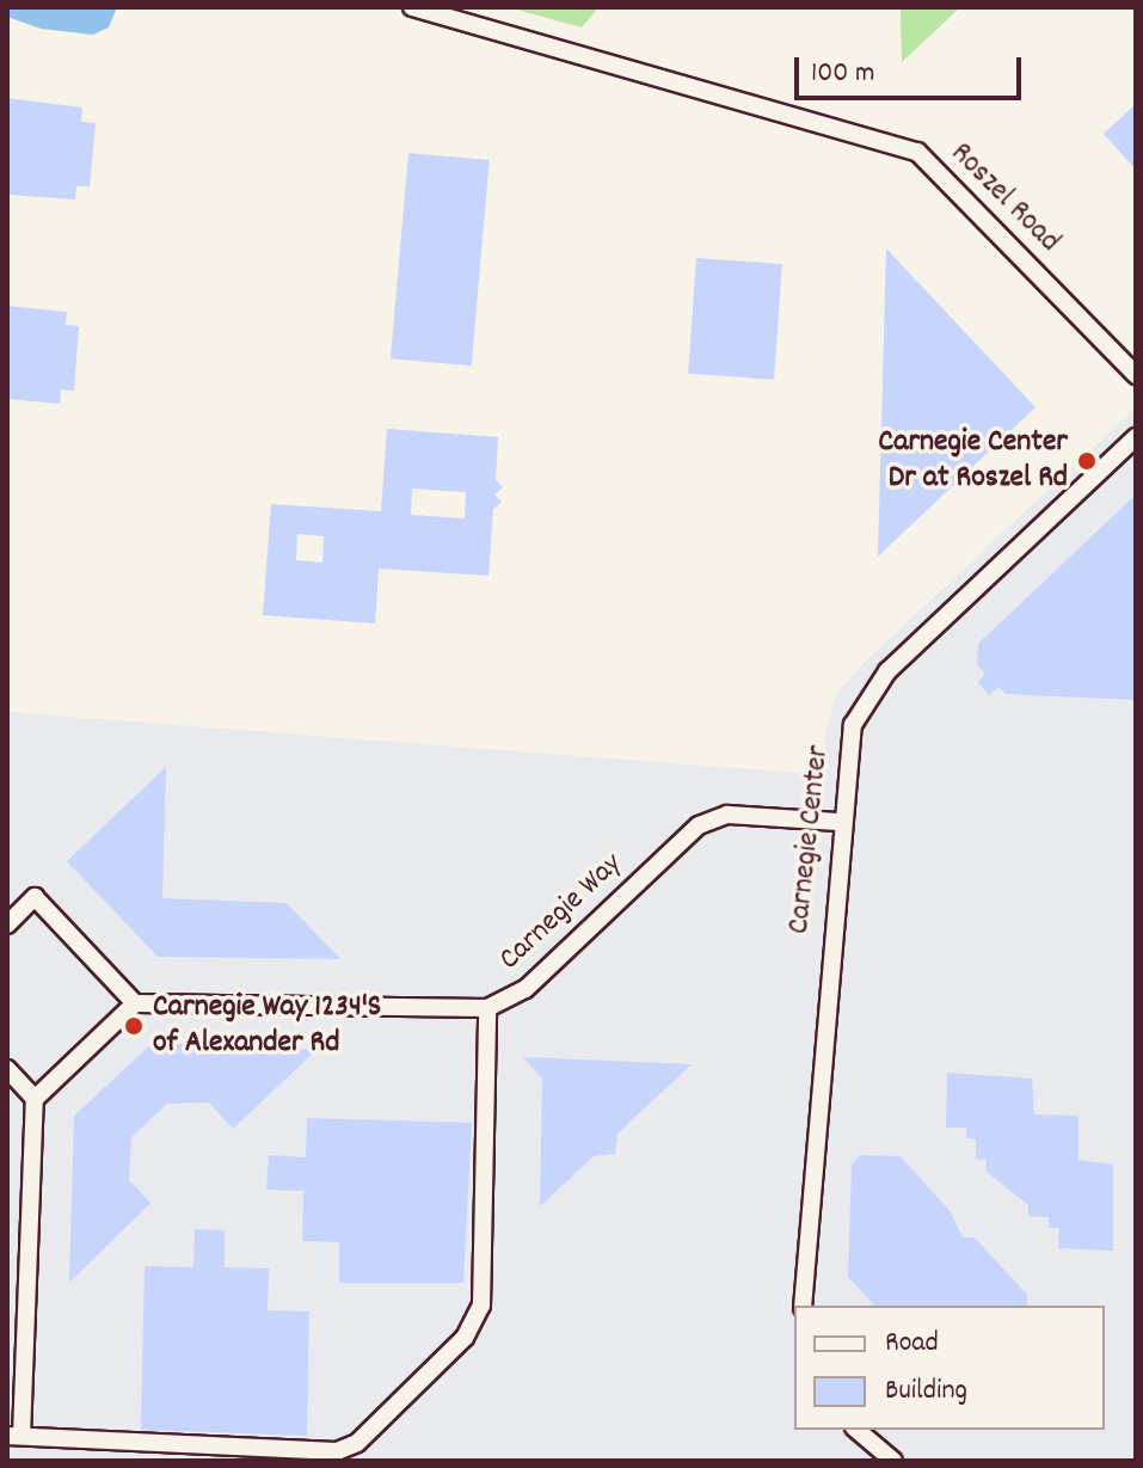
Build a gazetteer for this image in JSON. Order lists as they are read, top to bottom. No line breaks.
{"streets":{"street":["Roszel Road","Carnegie Center","Carnegie Way"]},"crossings":[["Carnegie Center","Carnegie Way"]],"places":["Carnegie Center Dr at Roszel Rd","Carnegie Way 1234'S of Alexander Rd"],"legend":["Road","Building"],"scale_bar":"100 m"}
